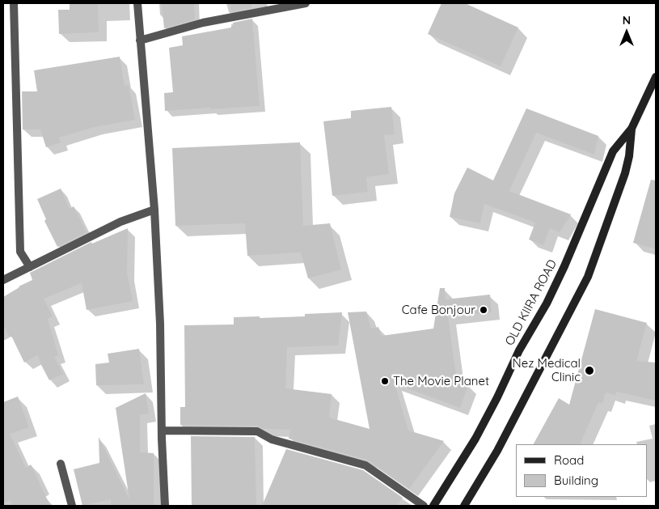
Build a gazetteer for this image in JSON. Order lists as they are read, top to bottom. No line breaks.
{"streets":{"main road":["OLD KIIRA ROAD"]},"places":["Cafe Bonjour","Nez Medical Clinic","The Movie Planet"],"legend":["Road","Building"],"north":"top"}
